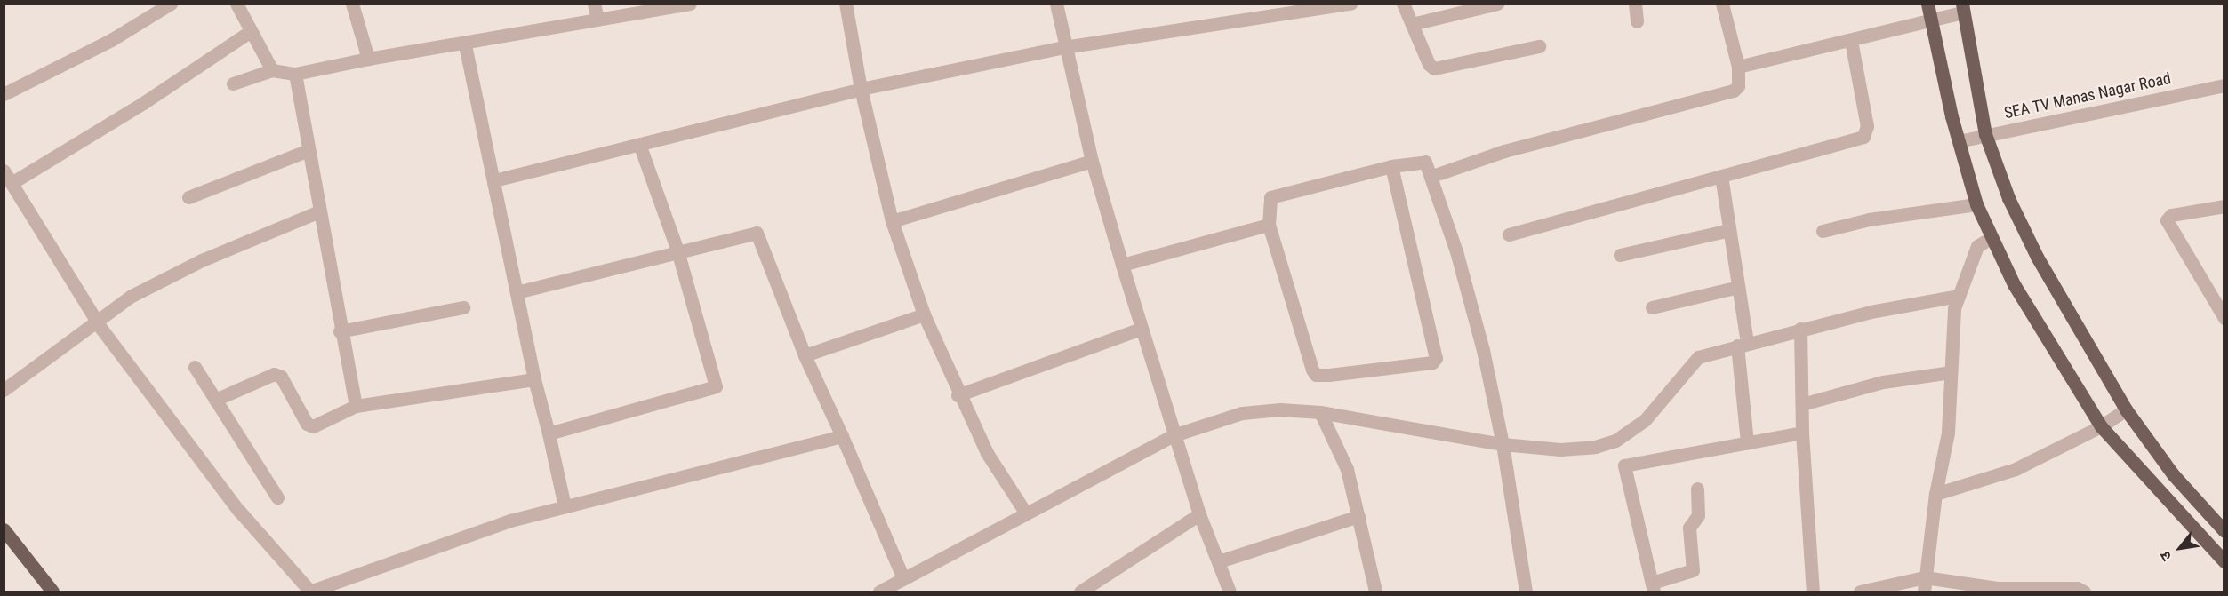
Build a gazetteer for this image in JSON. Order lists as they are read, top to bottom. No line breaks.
{"streets":{"street":["SEA TV Manas Nagar Road"]},"north":"bottom left"}
